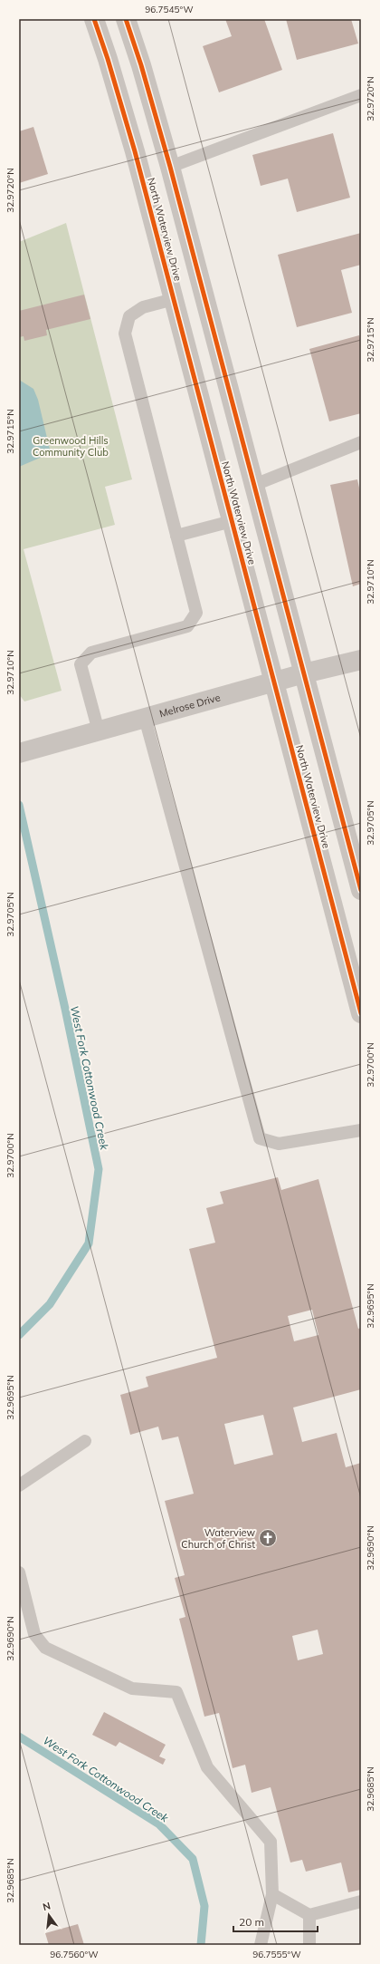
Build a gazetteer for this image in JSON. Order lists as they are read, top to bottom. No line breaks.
{"streets":{"street":["North Waterview Drive","Melrose Drive"]},"crossings":[["North Waterview Drive","Melrose Drive"]],"water":["West Fork Cottonwood Creek"],"parks":["Greenwood Hills Community Club"],"places":{"church":["Waterview Church of Christ"]},"scale_bar":"20 m","north":"top","coordinates":["96.7545°W","32.9720°N","32.9715°N","32.9710°N","32.9705°N","32.9700°N","32.9695°N","32.9690°N","32.9685°N","96.7560°W","96.7555°W"]}
